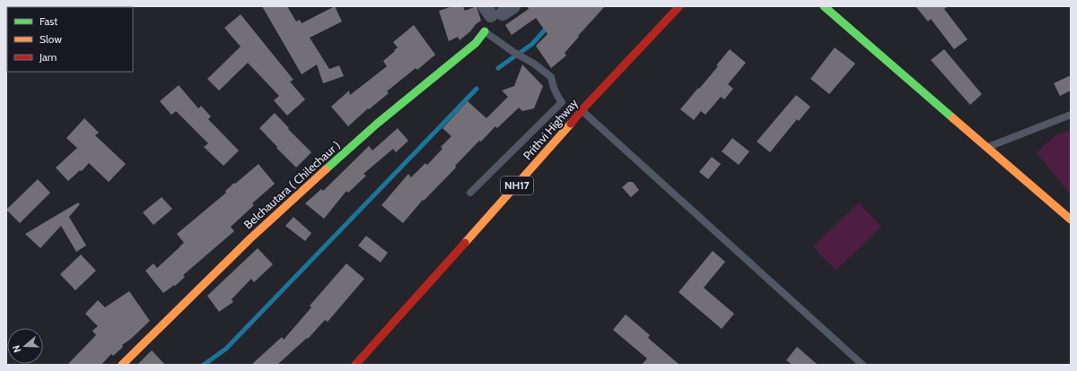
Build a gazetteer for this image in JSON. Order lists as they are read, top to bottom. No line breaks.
{"streets":{"main road":["Prithvi Highway","Belchautara ( Chilechaur )","NH17"]},"legend":["Fast","Slow","Jam"],"north":"left"}
